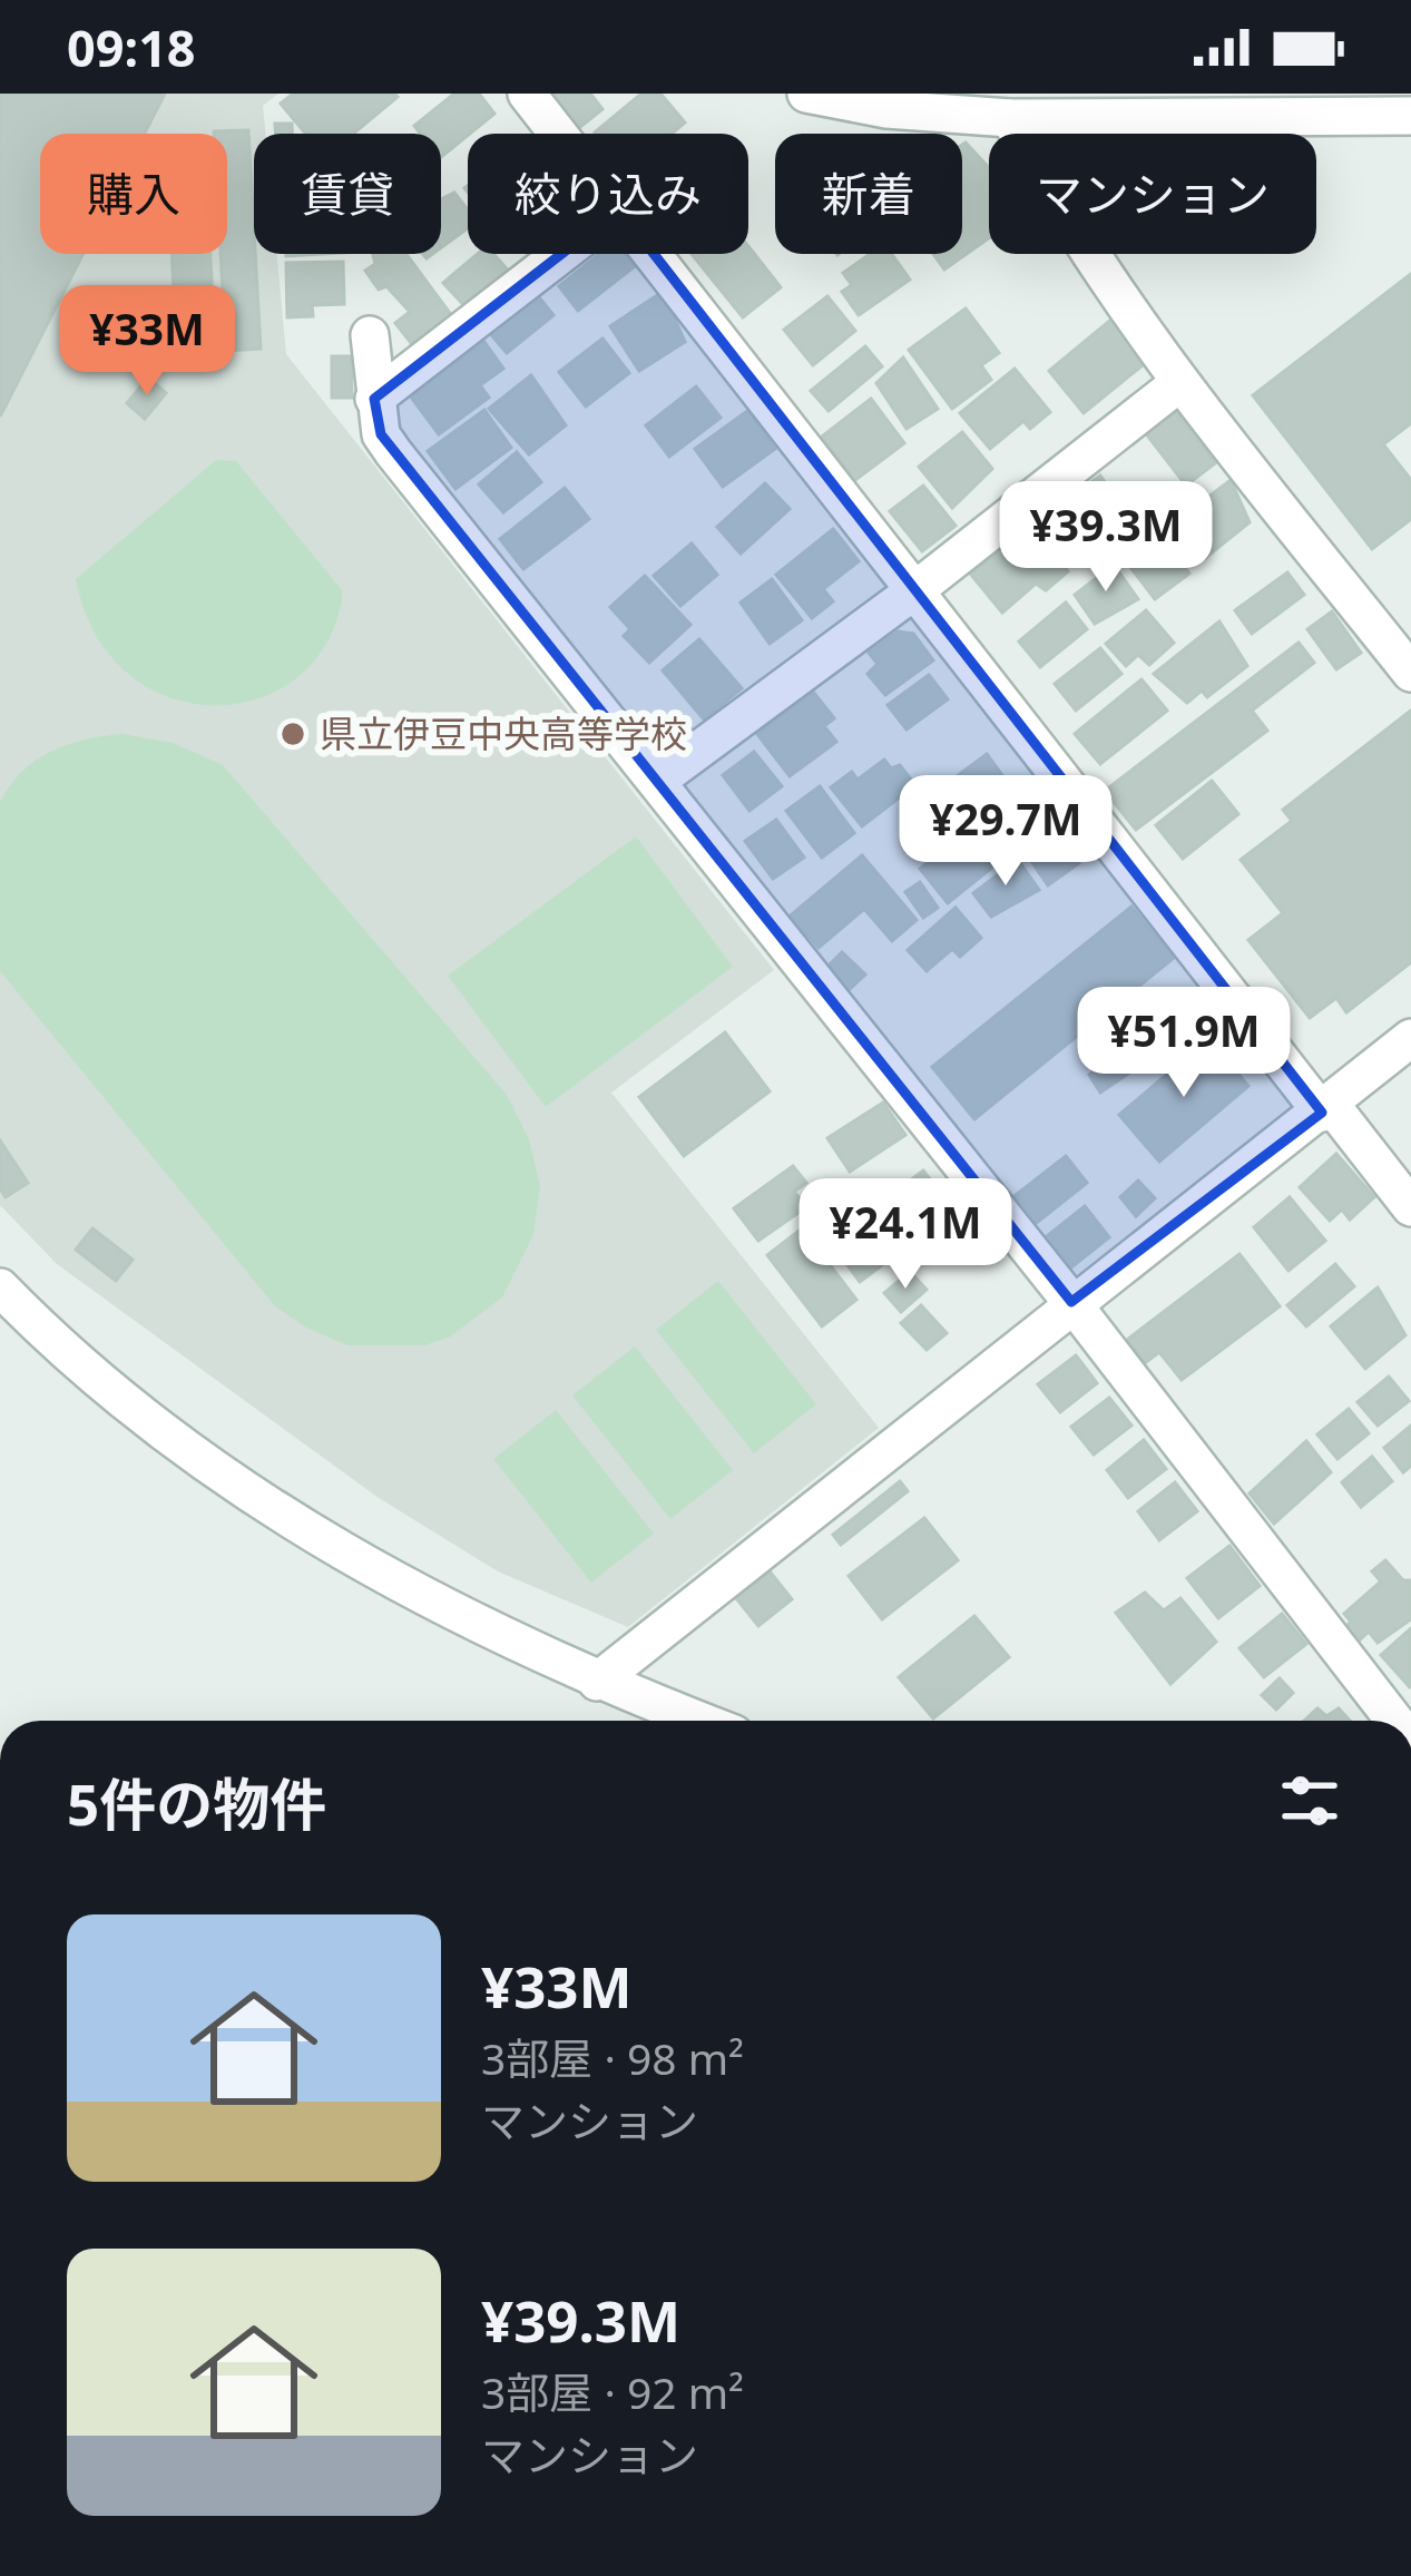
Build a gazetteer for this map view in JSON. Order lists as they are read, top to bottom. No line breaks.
{"places":["県立伊豆中央高等学校"],"page":{"status":"09:18","chip":["購入","賃貸","絞り込み","新着","マンション"],"price":["¥33M","¥39.3M","¥29.7M","¥51.9M","¥24.1M"],"heading":"5件の物件","list":[{"name":"¥33M","note":"3部屋 · 98 m² · マンション"},{"name":"¥39.3M","note":"3部屋 · 92 m² · マンション"}]}}
